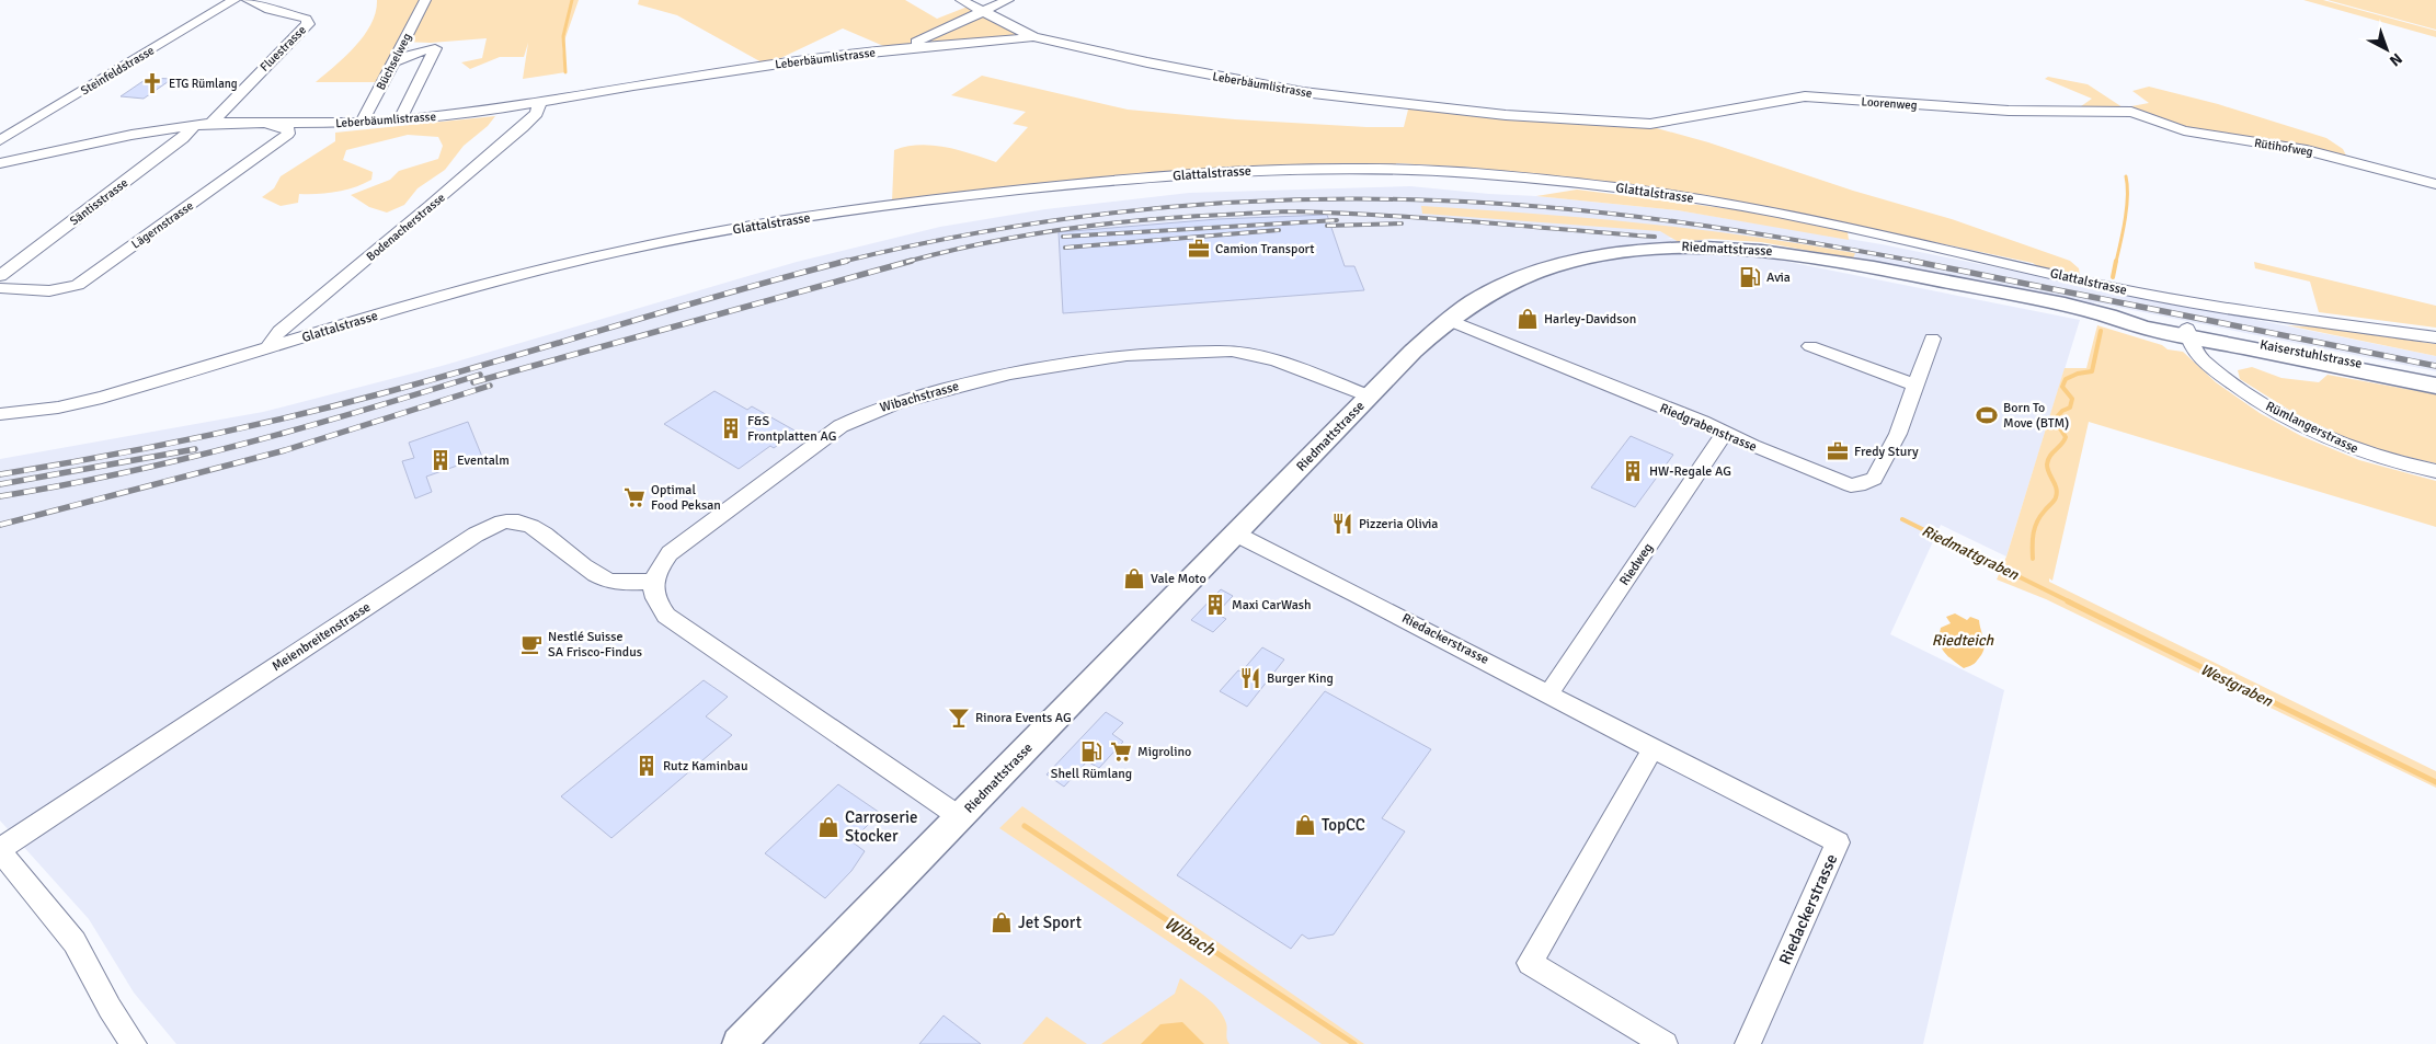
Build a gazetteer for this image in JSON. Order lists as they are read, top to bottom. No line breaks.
{"streets":{"main road":["Riedmattstrasse","Kaiserstuhlstrasse"],"street":["Fluestrasse","Leberbäumlistrasse","Büchselweg","Steinfeldstrasse","Loorenweg","Rütihofweg","Glattalstrasse","Säntisstrasse","Lägernstrasse","Bodenacherstrasse","Wibachstrasse","Riedgrabenstrasse","Rümlangerstrasse","Riedweg","Meienbreitenstrasse","Riedackerstrasse"]},"crossings":[["Fluestrasse","Leberbäumlistrasse"],["Leberbäumlistrasse","Büchselweg"],["Leberbäumlistrasse","Loorenweg"],["Leberbäumlistrasse","Säntisstrasse"],["Leberbäumlistrasse","Lägernstrasse"],["Leberbäumlistrasse","Bodenacherstrasse"],["Loorenweg","Rütihofweg"],["Glattalstrasse","Bodenacherstrasse"],["Riedmattstrasse","Kaiserstuhlstrasse"],["Riedmattstrasse","Wibachstrasse"],["Riedmattstrasse","Riedgrabenstrasse"],["Riedmattstrasse","Rümlangerstrasse"],["Riedmattstrasse","Riedackerstrasse"],["Kaiserstuhlstrasse","Rümlangerstrasse"],["Wibachstrasse","Meienbreitenstrasse"],["Riedgrabenstrasse","Riedweg"],["Riedweg","Riedackerstrasse"]],"water":["Riedmattgraben","Riedteich","Westgraben","Wibach"],"places":{"church":["ETG Rümlang"],"office":["Camion Transport","Fredy Stury"],"fuel station":["Avia","Shell Rümlang"],"shop":["Harley-Davidson","Vale Moto","TopCC","Carroserie Stocker","Jet Sport"],"sports":["Born To Move (BTM)"],"building":["F&S Frontplatten AG","Eventalm","HW-Regale AG","Maxi CarWash","Rutz Kaminbau"],"supermarket":["Optimal Food Peksan","Migrolino"],"restaurant":["Pizzeria Olivia","Burger King"],"cafe":["Nestlé Suisse SA Frisco-Findus"],"bar":["Rinora Events AG"]},"north":"bottom right"}
